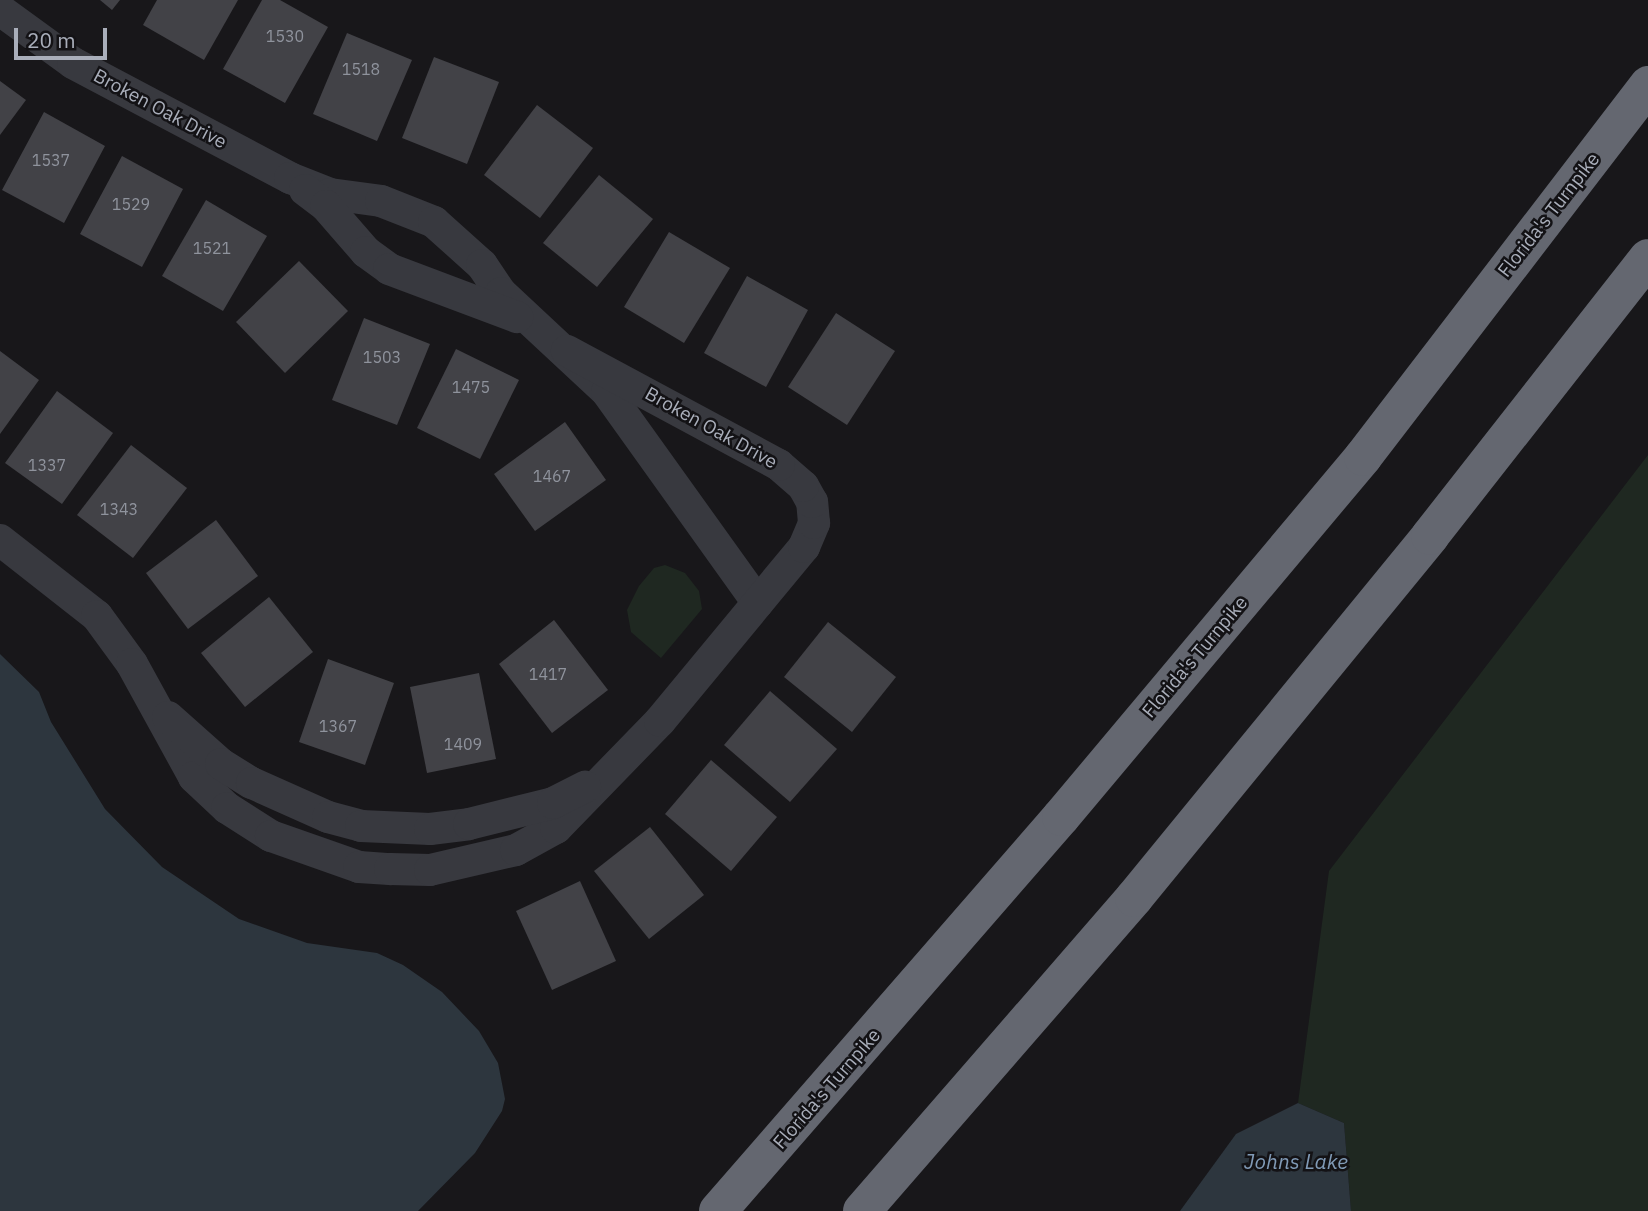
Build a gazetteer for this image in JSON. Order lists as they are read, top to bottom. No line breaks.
{"streets":{"highway":["Florida's Turnpike"],"street":["Broken Oak Drive"]},"water":["Johns Lake"],"house_numbers":["1530","1518","1537","1529","1521","1503","1475","1337","1467","1343","1417","1367","1409"],"scale_bar":"20 m"}
